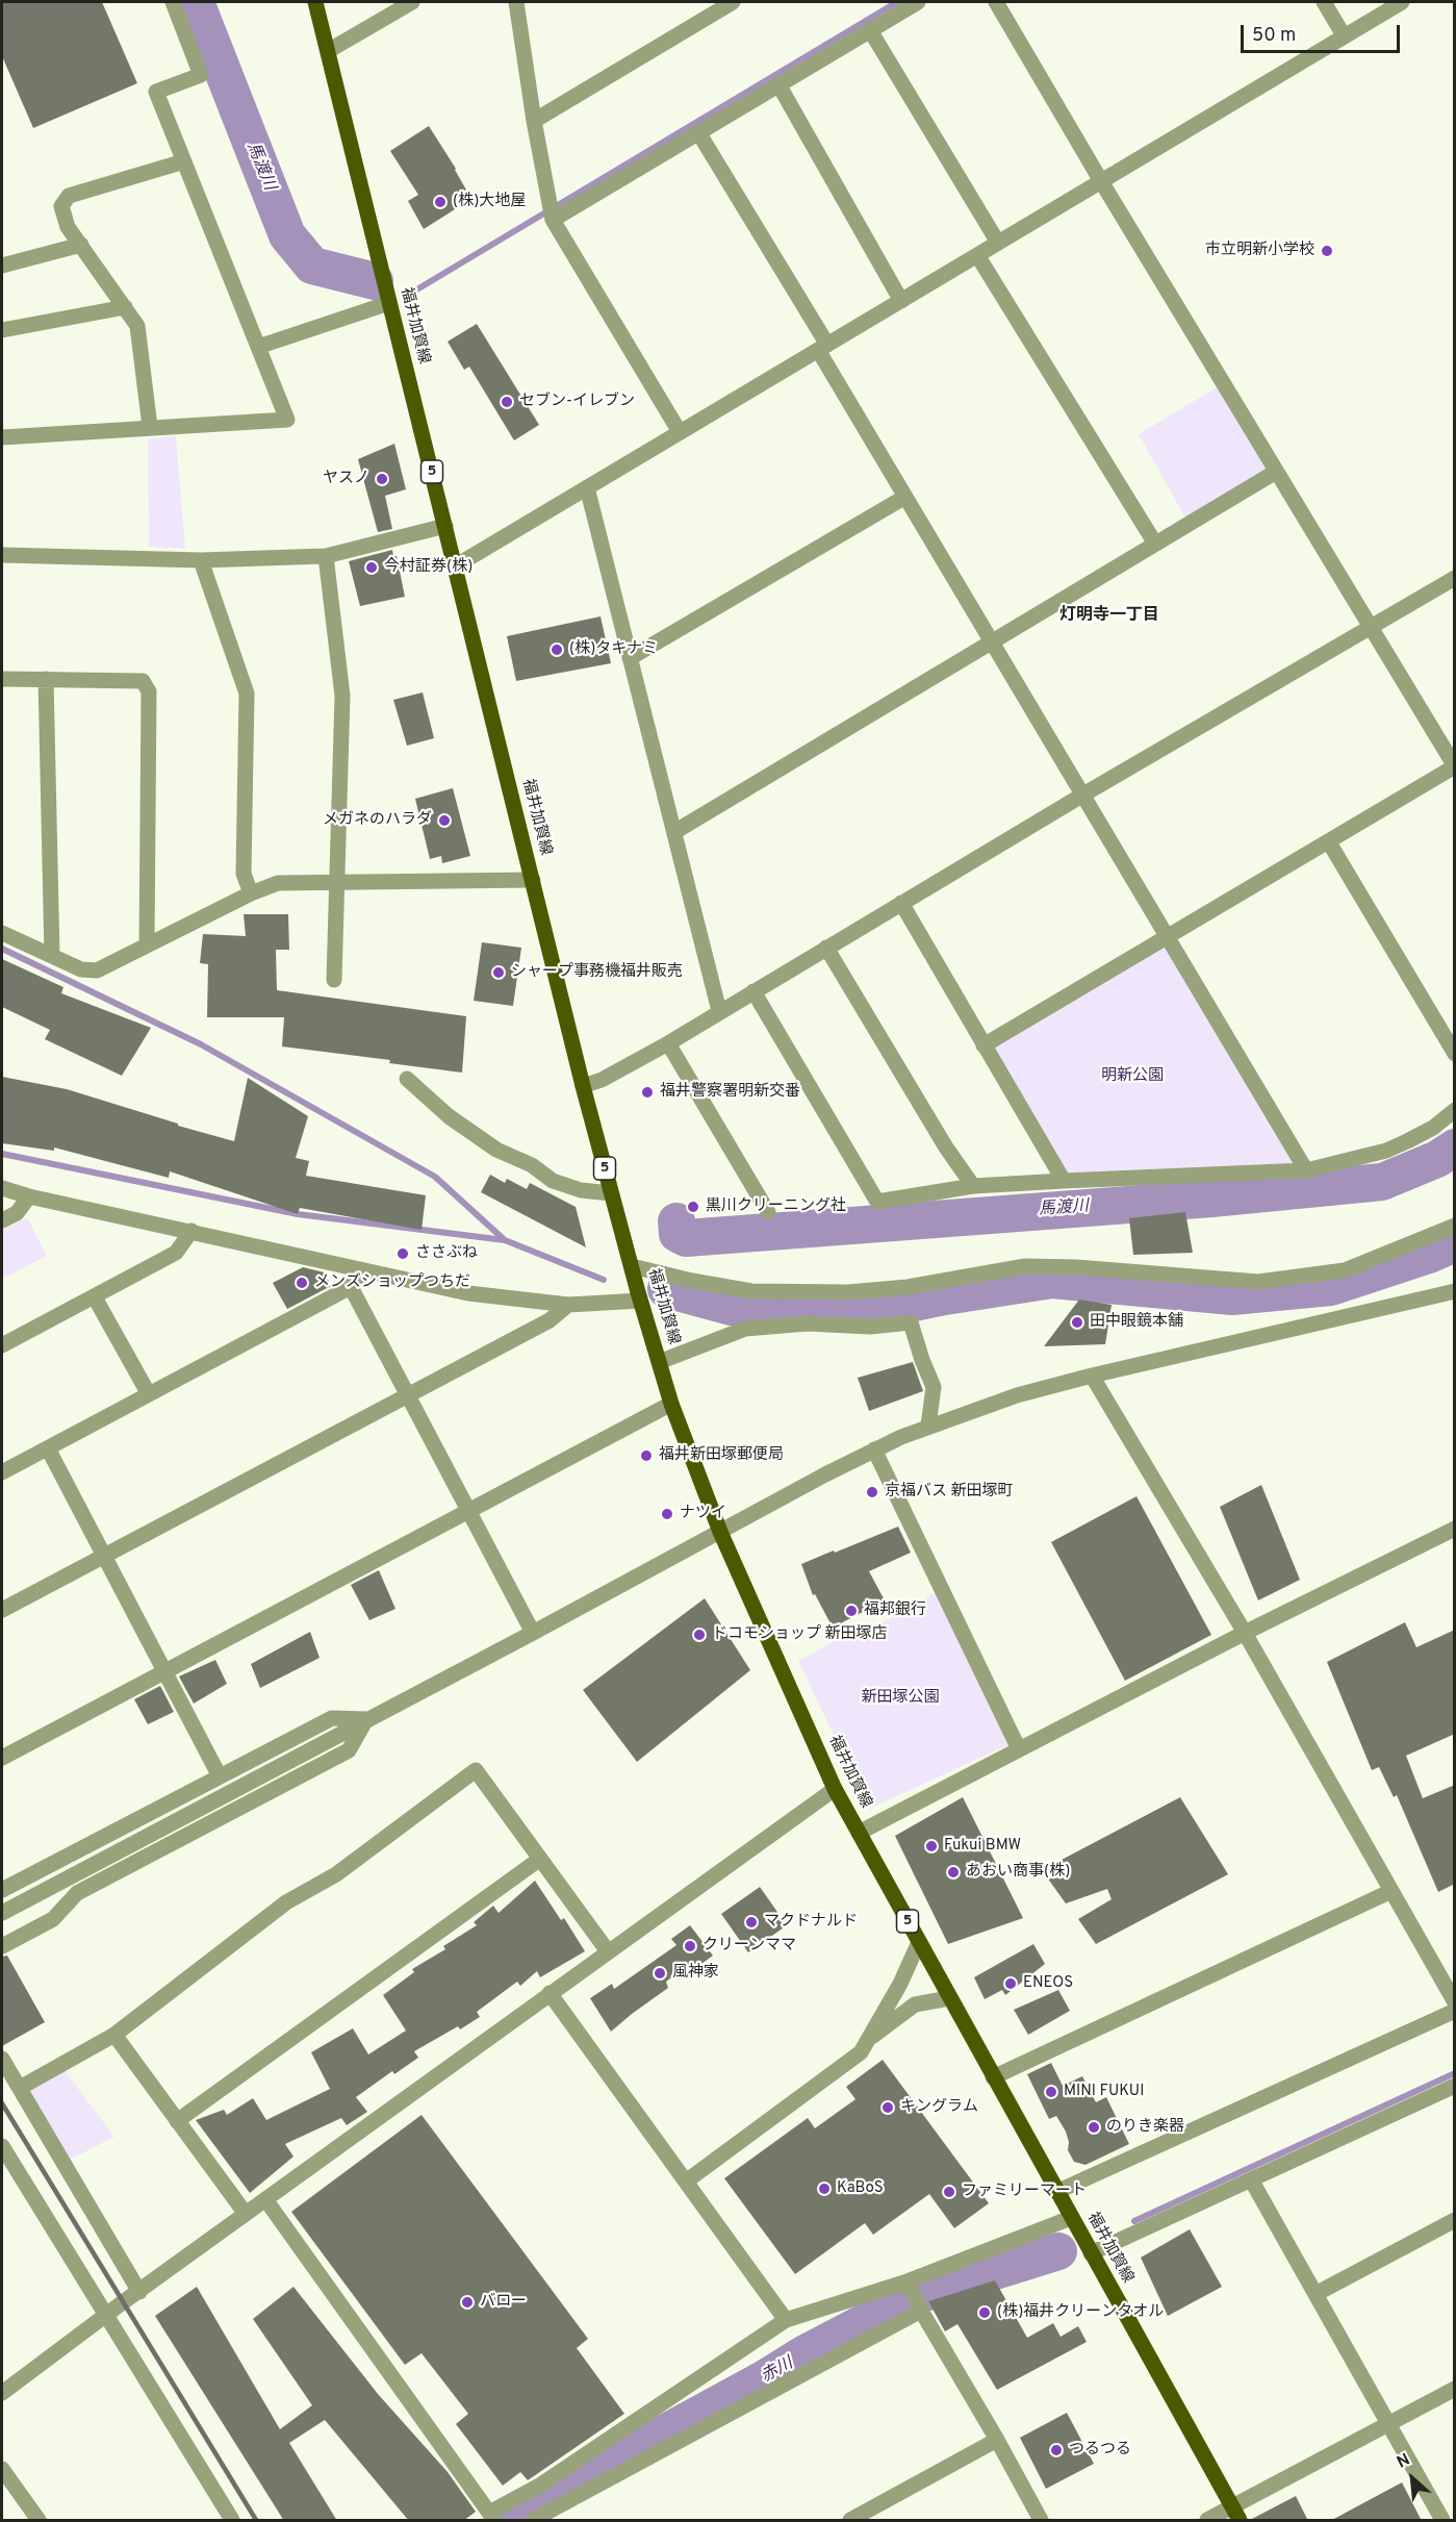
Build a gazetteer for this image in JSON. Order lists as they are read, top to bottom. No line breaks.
{"streets":{"main road":["福井加賀線","5"]},"districts":["灯明寺一丁目"],"water":["馬渡川","赤川"],"parks":["明新公園","新田塚公園"],"places":["(株)大地屋","市立明新小学校","セブン-イレブン","ヤスノ","今村証券(株)","(株)タキナミ","メガネのハラダ","シャープ事務機福井販売","福井警察署明新交番","黒川クリーニング社","ささぶね","メンズショップつちだ","田中眼鏡本舗","福井新田塚郵便局","京福バス 新田塚町","ナツイ","福邦銀行","ドコモショップ 新田塚店","Fukui BMW","あおい商事(株)","マクドナルド","クリーンママ","風神家","ENEOS","MINI FUKUI","キングラム","のりき楽器","KaBoS","ファミリーマート","バロー","(株)福井クリーンタオル","つるつる"],"scale_bar":"50 m","north":"top left"}
